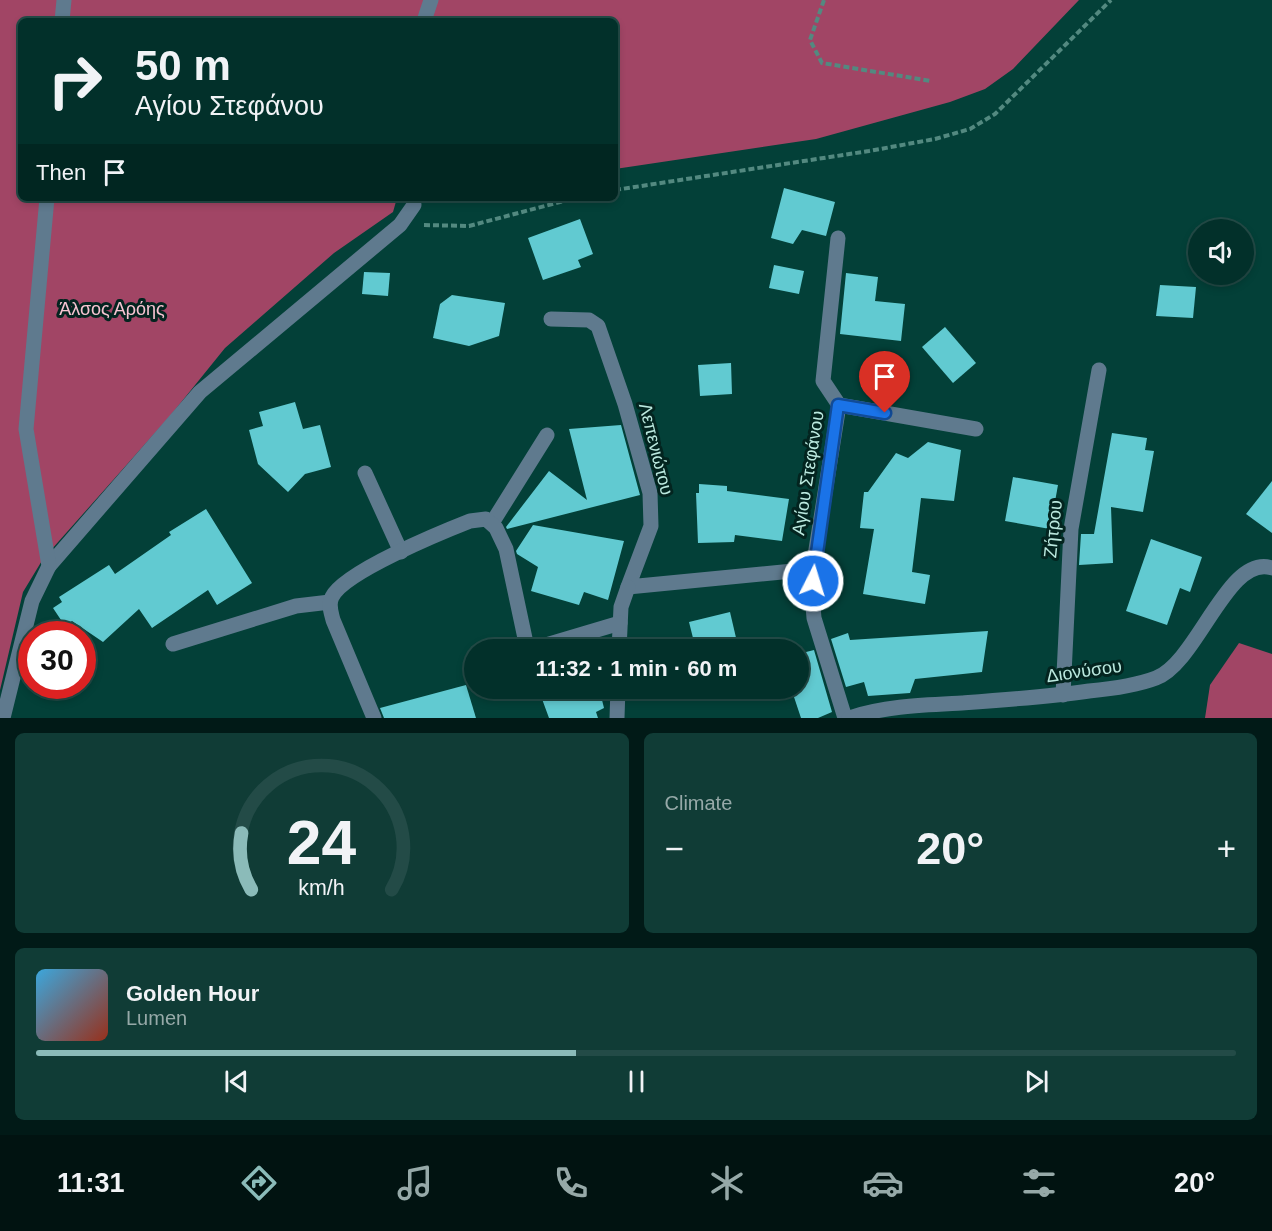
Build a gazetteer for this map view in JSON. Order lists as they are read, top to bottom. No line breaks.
{"streets":{"street":["Λεπενιώτου","Αγίου Στεφάνου","Ζήτρου","Διονύσου"]},"crossings":[["Αγίου Στεφάνου","Διονύσου"],["Ζήτρου","Διονύσου"]],"parks":["Άλσος Αρόης"],"page":{"turn":["50 m","Αγίου Στεφάνου"],"then":"Then","limit":"30","trip":"11:32 · 1 min · 60 m","tile":"Climate","heat":["−","20°","+"],"song":["Golden Hour","Lumen"],"tabs":["11:31","20°"],"gauge":["24","km/h"]}}
